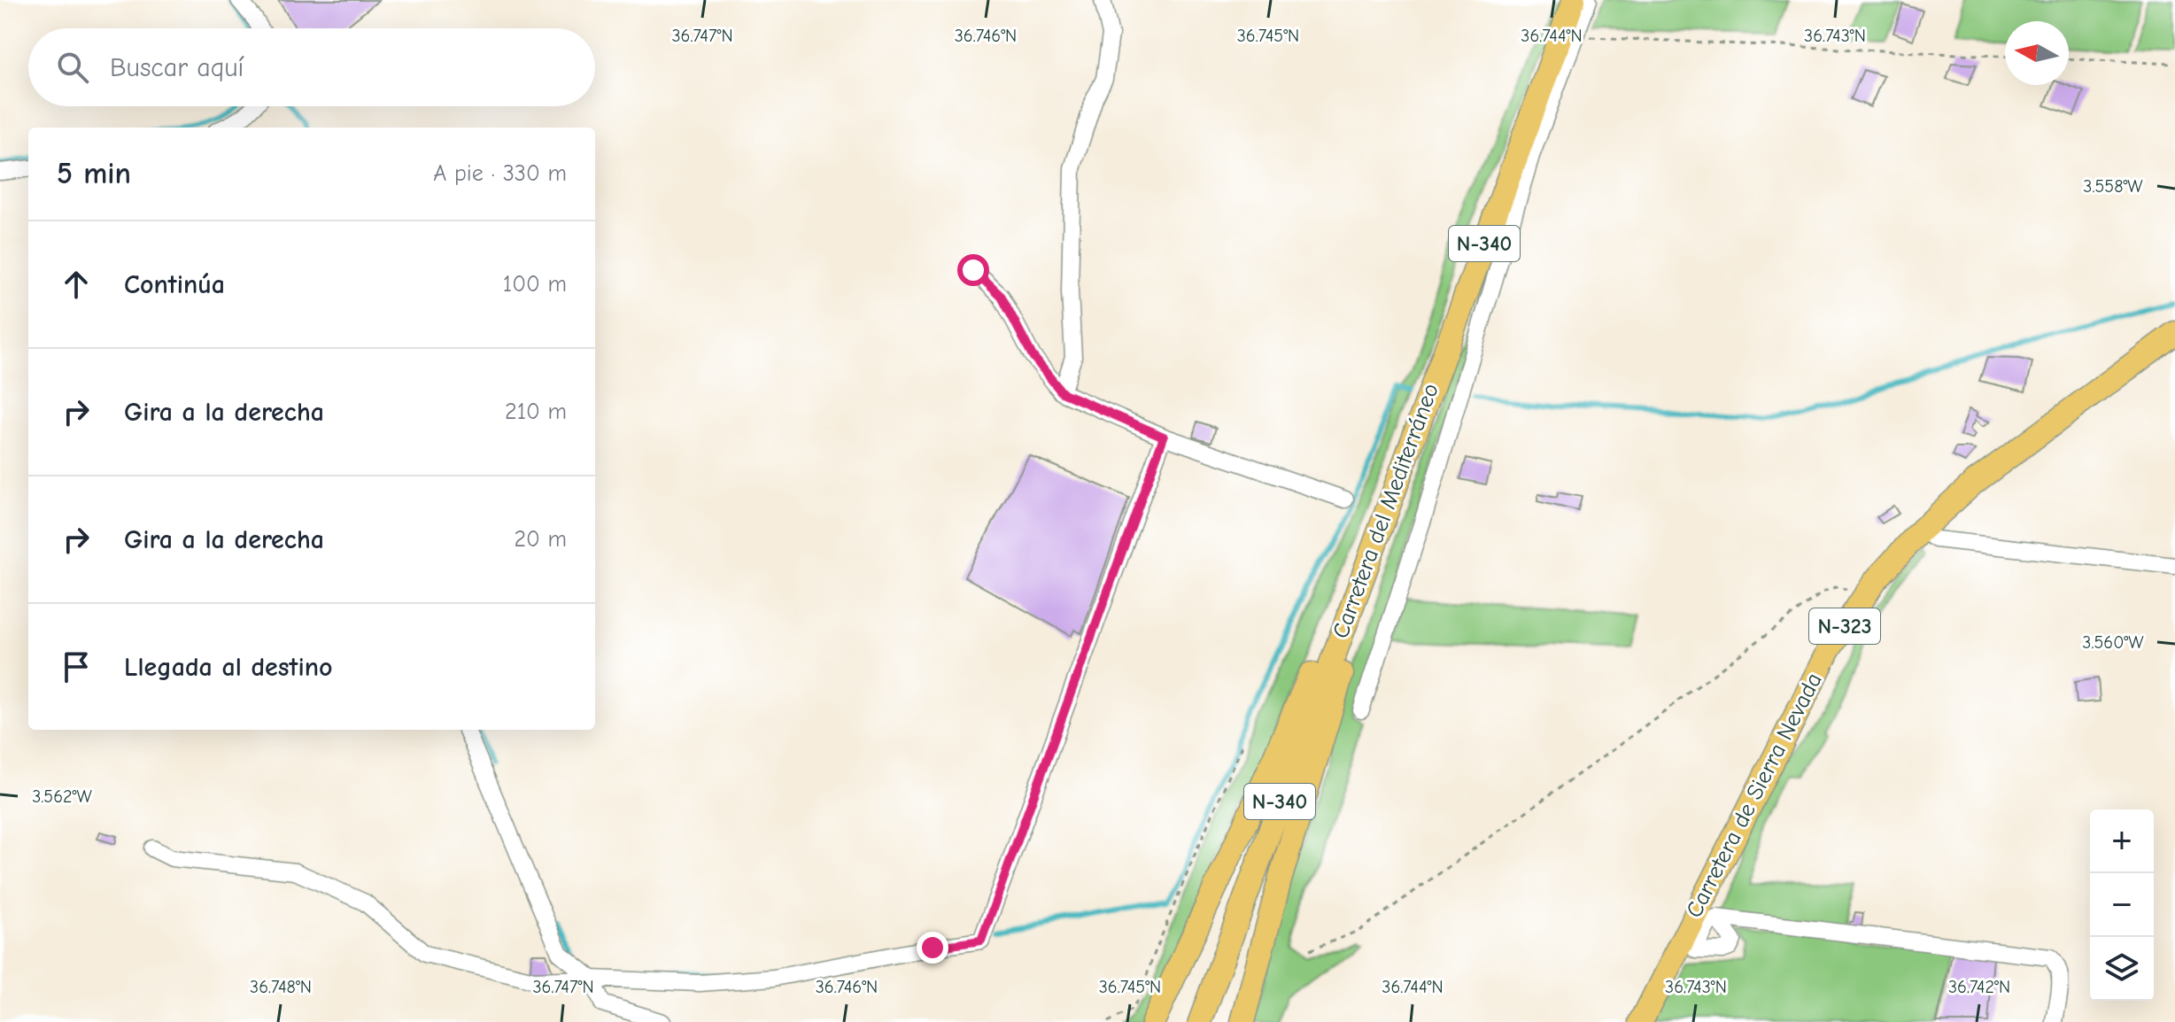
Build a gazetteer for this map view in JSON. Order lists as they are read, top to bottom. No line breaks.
{"streets":{"highway":["N-340","Carretera del Mediterráneo","N-323","Carretera de Sierra Nevada"]},"north":"left","page":{"search":"Buscar aquí","heading":["5 min","A pie · 330 m"],"list":[["Continúa","100 m"],["Gira a la derecha","210 m"],["Gira a la derecha","20 m"],"Llegada al destino"],"map_buttons":["+","−"]},"coordinates":["36.747°N","36.746°N","36.745°N","36.744°N","36.743°N","3.558°W","3.560°W","3.562°W","36.748°N","36.742°N"]}
